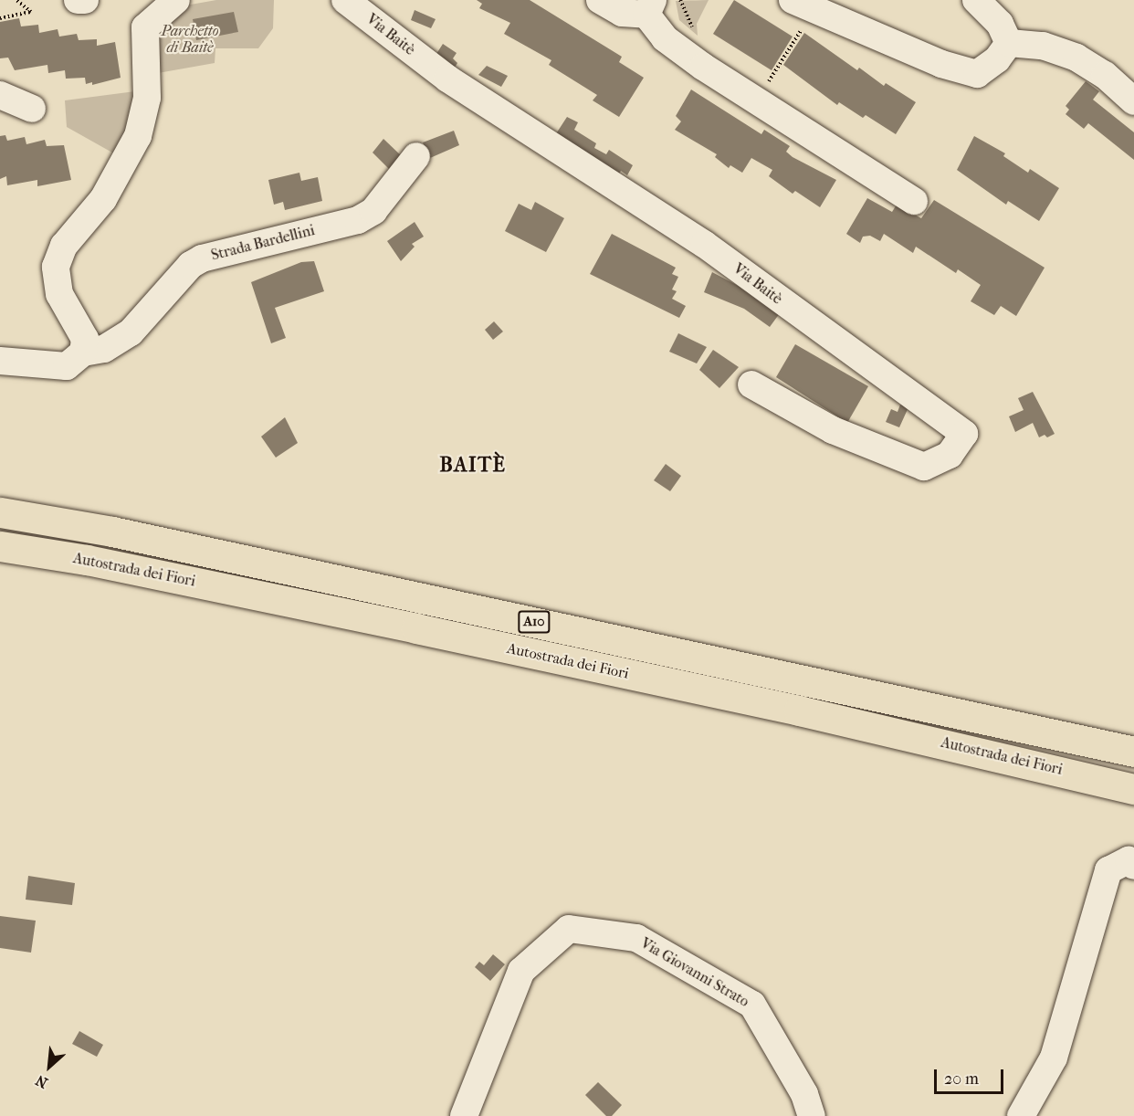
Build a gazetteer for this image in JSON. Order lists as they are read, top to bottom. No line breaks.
{"streets":{"highway":["Autostrada dei Fiori","A10"],"street":["Via Baitè","Strada Bardellini","Via Giovanni Strato"]},"districts":["BAITÈ"],"parks":["Parchetto di Baitè"],"scale_bar":"20 m","north":"bottom left"}
